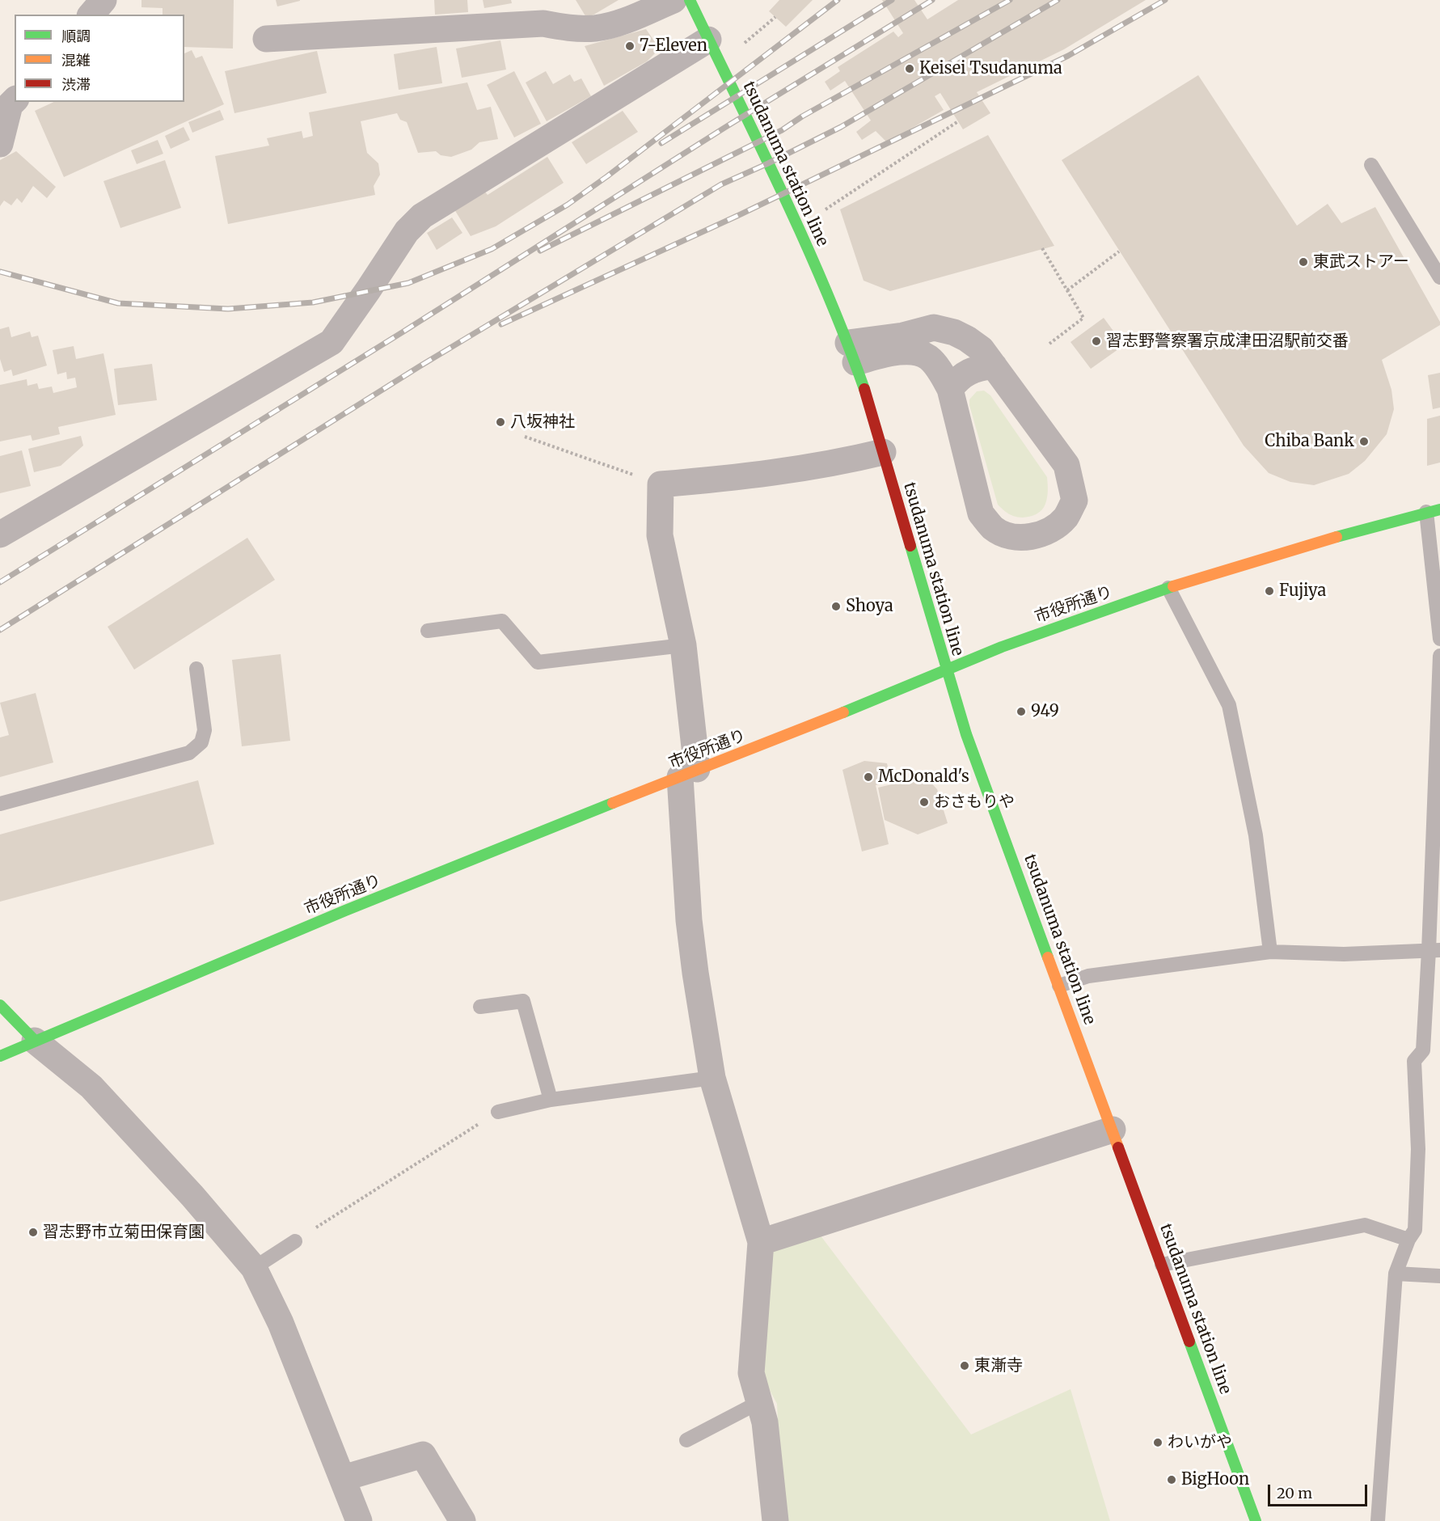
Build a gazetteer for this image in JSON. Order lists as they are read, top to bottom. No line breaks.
{"streets":{"main road":["tsudanuma station line","市役所通り"]},"crossings":[["tsudanuma station line","市役所通り"]],"places":["7-Eleven","Keisei Tsudanuma","東武ストアー","習志野警察署京成津田沼駅前交番","八坂神社","Chiba Bank","Fujiya","Shoya","949","McDonald's","おさもりや","習志野市立菊田保育園","東漸寺","わいがや","BigHoon"],"legend":["順調","混雑","渋滞"],"scale_bar":"20 m"}
